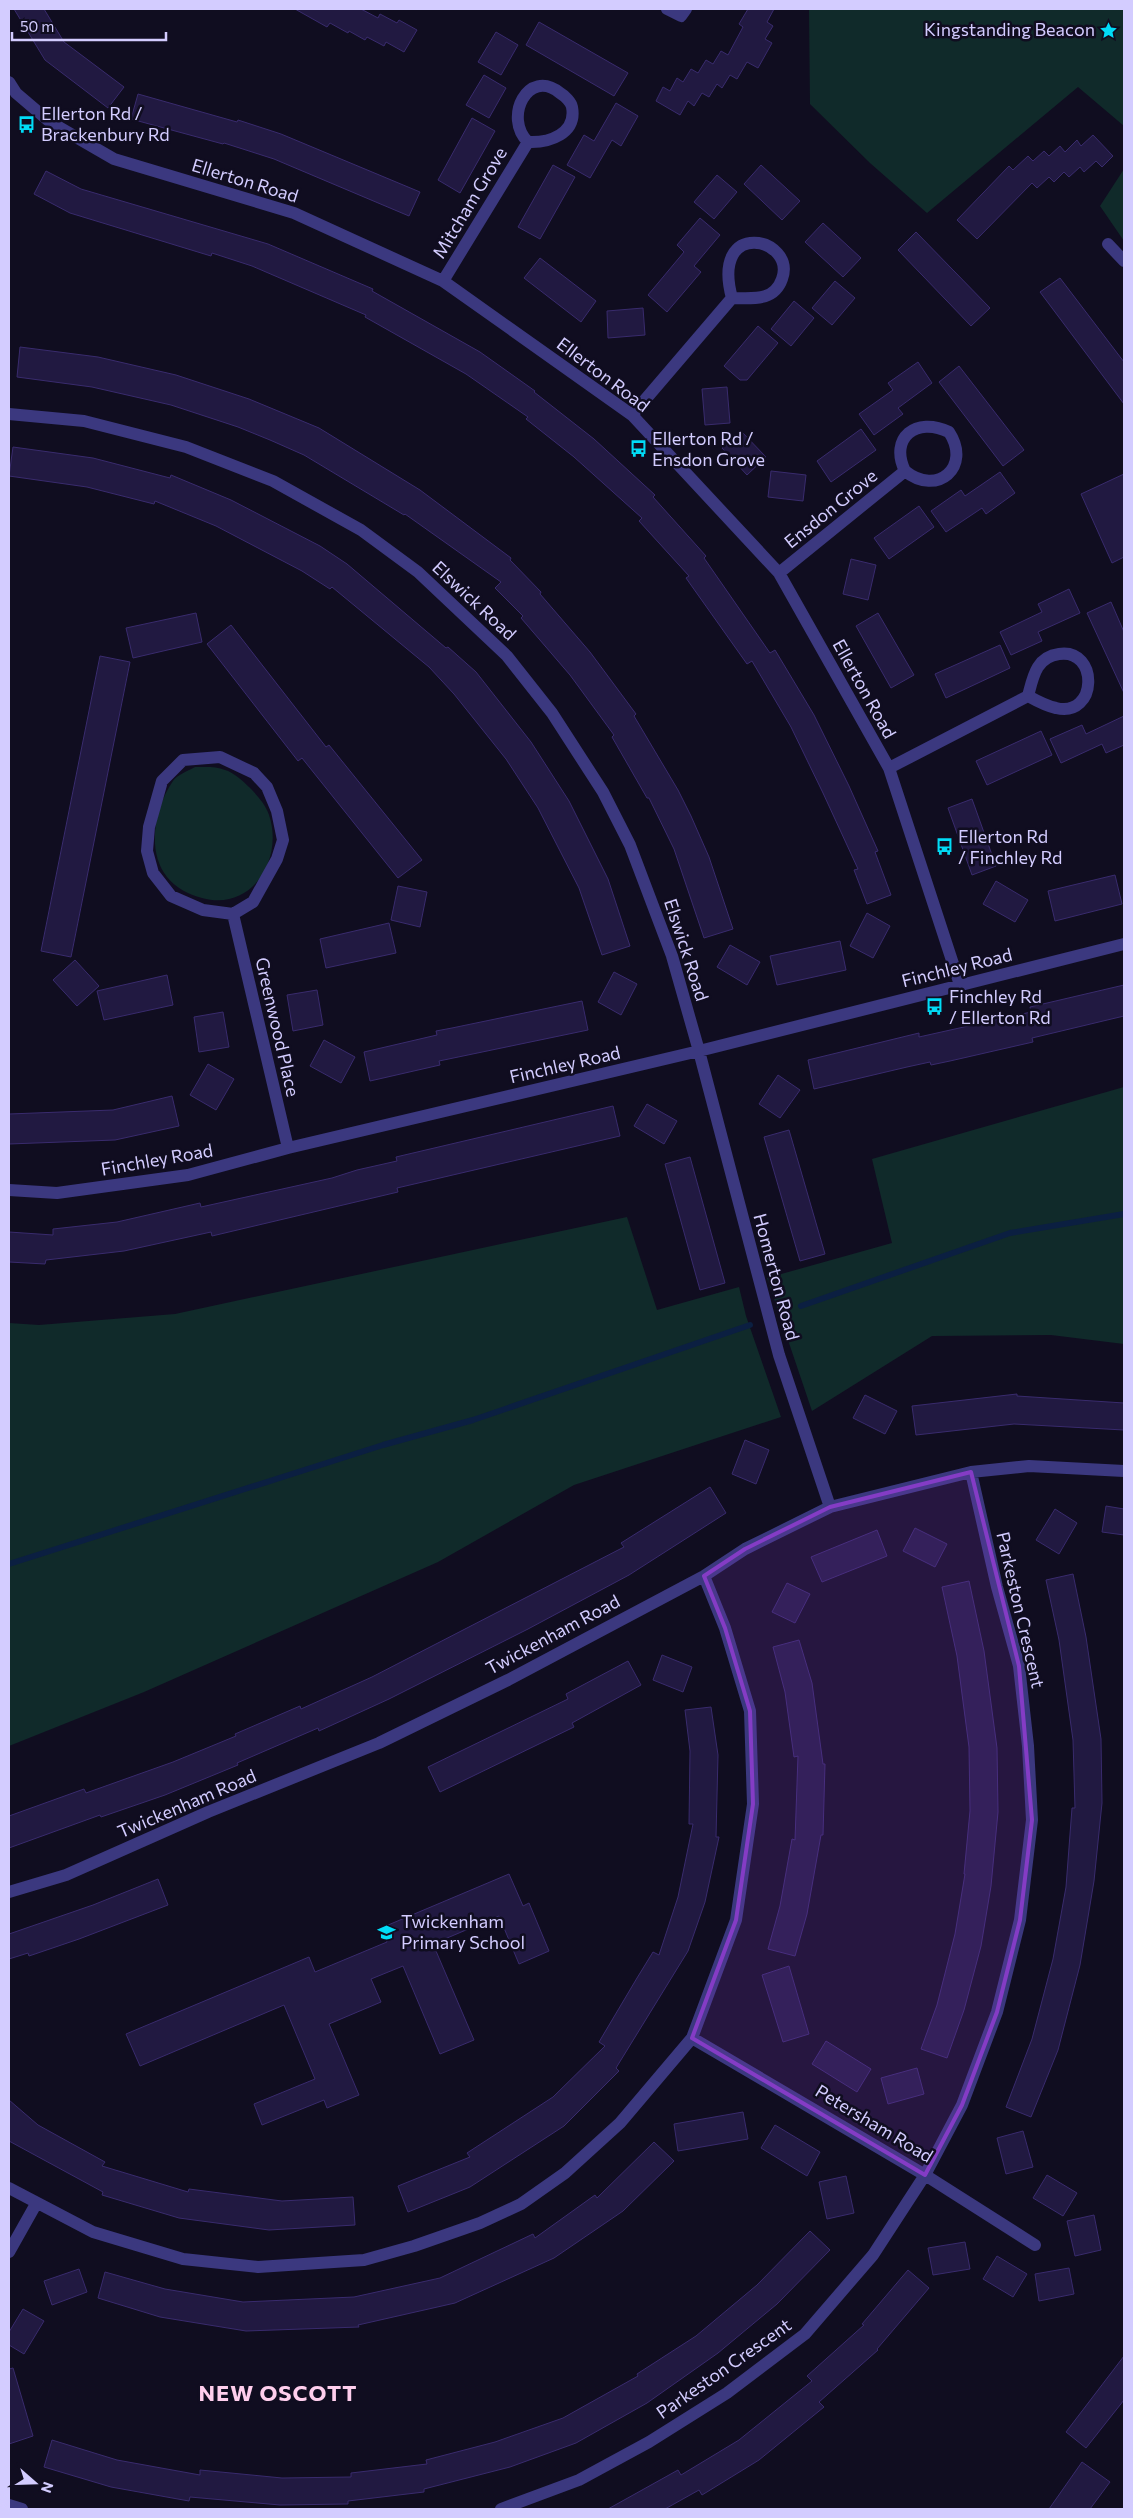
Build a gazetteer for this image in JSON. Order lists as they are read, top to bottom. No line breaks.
{"streets":{"street":["Ellerton Road","Mitcham Grove","Ensdon Grove","Elswick Road","Finchley Road","Greenwood Place","Homerton Road","Parkeston Crescent","Twickenham Road","Petersham Road"]},"crossings":[["Ellerton Road","Mitcham Grove"],["Ellerton Road","Ensdon Grove"],["Ellerton Road","Finchley Road"],["Elswick Road","Finchley Road"],["Elswick Road","Homerton Road"],["Finchley Road","Greenwood Place"],["Finchley Road","Homerton Road"],["Homerton Road","Twickenham Road"],["Parkeston Crescent","Twickenham Road"],["Parkeston Crescent","Petersham Road"]],"districts":["NEW OSCOTT"],"places":{"place":["Kingstanding Beacon"],"bus stop":["Ellerton Rd / Brackenbury Rd","Ellerton Rd / Ensdon Grove","Ellerton Rd / Finchley Rd","Finchley Rd / Ellerton Rd"],"school or university":["Twickenham Primary School"]},"scale_bar":"50 m","north":"right"}
